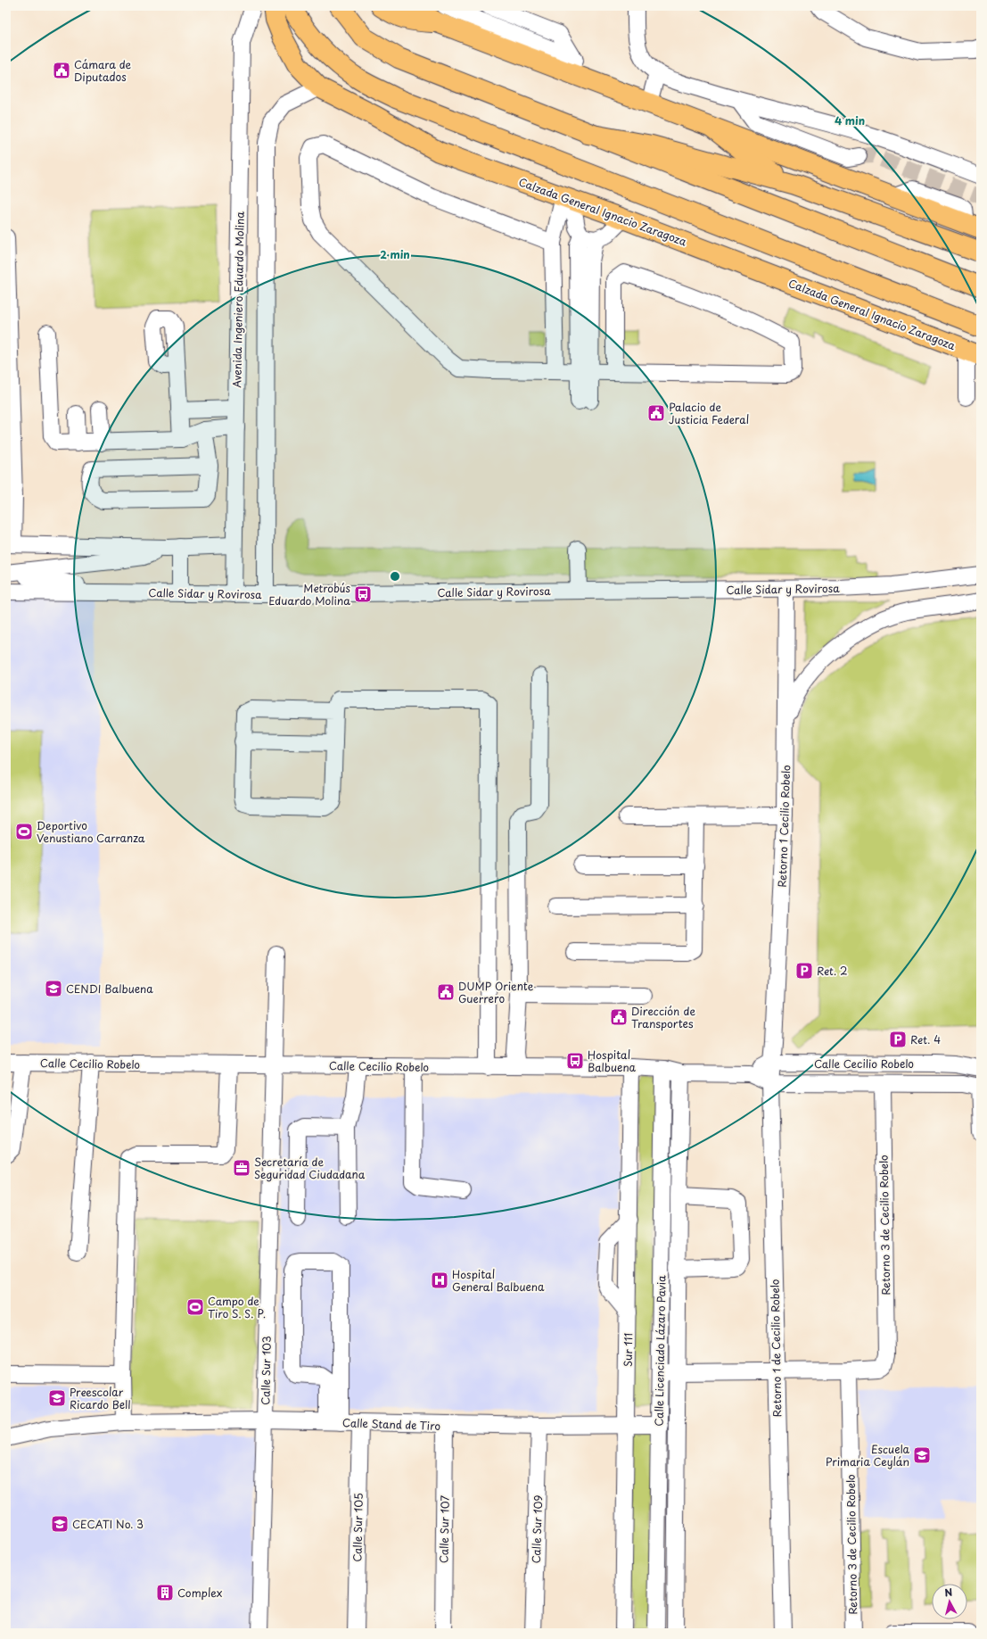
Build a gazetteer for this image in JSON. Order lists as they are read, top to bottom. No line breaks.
{"streets":{"main road":["Calzada General Ignacio Zaragoza"],"street":["Avenida Ingeniero Eduardo Molina","Calle Sidar y Rovirosa","Retorno 1 Cecilio Robelo","Calle Cecilio Robelo","Retorno 3 de Cecilio Robelo","Retorno 1 de Cecilio Robelo","Sur 111","Calle Licenciado Lázaro Pavia","Calle Sur 103","Calle Stand de Tiro","Calle Sur 105","Calle Sur 107","Calle Sur 109"]},"crossings":[["Avenida Ingeniero Eduardo Molina","Calle Sidar y Rovirosa"],["Calle Sidar y Rovirosa","Retorno 1 Cecilio Robelo"],["Retorno 1 Cecilio Robelo","Calle Cecilio Robelo"],["Retorno 1 Cecilio Robelo","Retorno 1 de Cecilio Robelo"],["Calle Cecilio Robelo","Retorno 3 de Cecilio Robelo"],["Calle Cecilio Robelo","Retorno 1 de Cecilio Robelo"],["Calle Cecilio Robelo","Sur 111"],["Calle Cecilio Robelo","Calle Licenciado Lázaro Pavia"],["Calle Cecilio Robelo","Calle Sur 103"],["Sur 111","Calle Stand de Tiro"],["Calle Licenciado Lázaro Pavia","Calle Stand de Tiro"],["Calle Sur 103","Calle Stand de Tiro"],["Calle Stand de Tiro","Calle Sur 105"],["Calle Stand de Tiro","Calle Sur 107"],["Calle Stand de Tiro","Calle Sur 109"]],"places":{"public building":["Cámara de Diputados","Palacio de Justicia Federal","DUMP Oriente Guerrero","Dirección de Transportes"],"bus stop":["Metrobús Eduardo Molina","Hospital Balbuena"],"sports":["Deportivo Venustiano Carranza","Campo de Tiro S. S. P."],"parking":["Ret. 2","Ret. 4"],"school or university":["CENDI Balbuena","Preescolar Ricardo Bell","Escuela Primaria Ceylán","CECATI No. 3"],"office":["Secretaría de Seguridad Ciudadana"],"hospital":["Hospital General Balbuena"],"building":["Complex"]},"north":"top","rings":["4 min","2 min"]}
